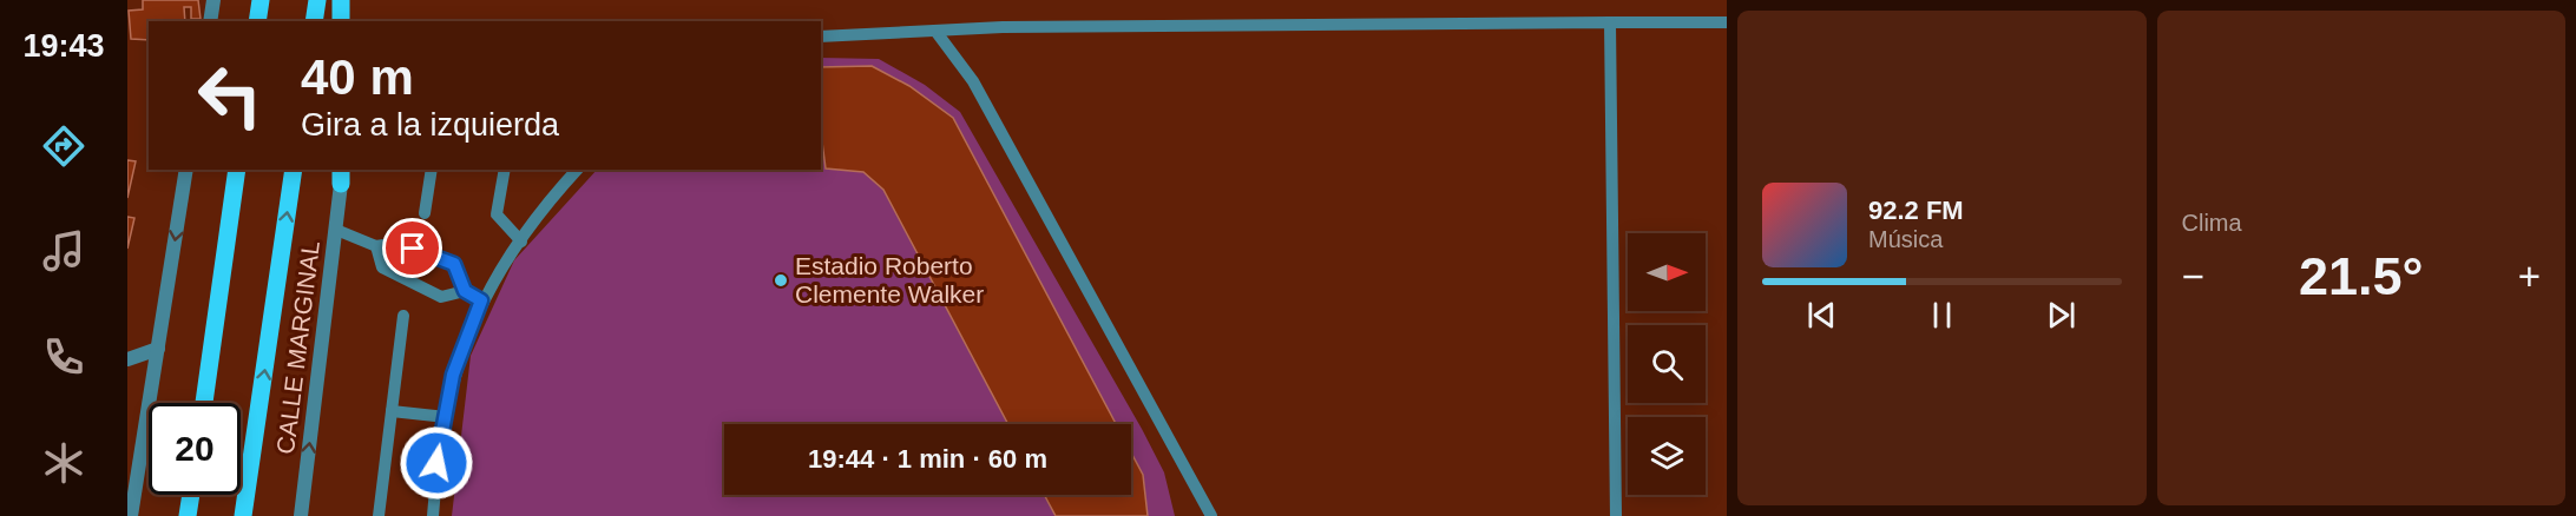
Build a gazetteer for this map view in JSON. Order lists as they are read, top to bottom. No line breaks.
{"streets":{"street":["CALLE MARGINAL"]},"one_way":["CALLE MARGINAL"],"places":["Estadio Roberto Clemente Walker"],"north":"right","page":{"tabs":"19:43","tile":"Clima","turn":["40 m","Gira a la izquierda"],"song":["92.2 FM","Música"],"heat":["−","21.5°","+"],"limit":"20","trip":"19:44 · 1 min · 60 m"}}
